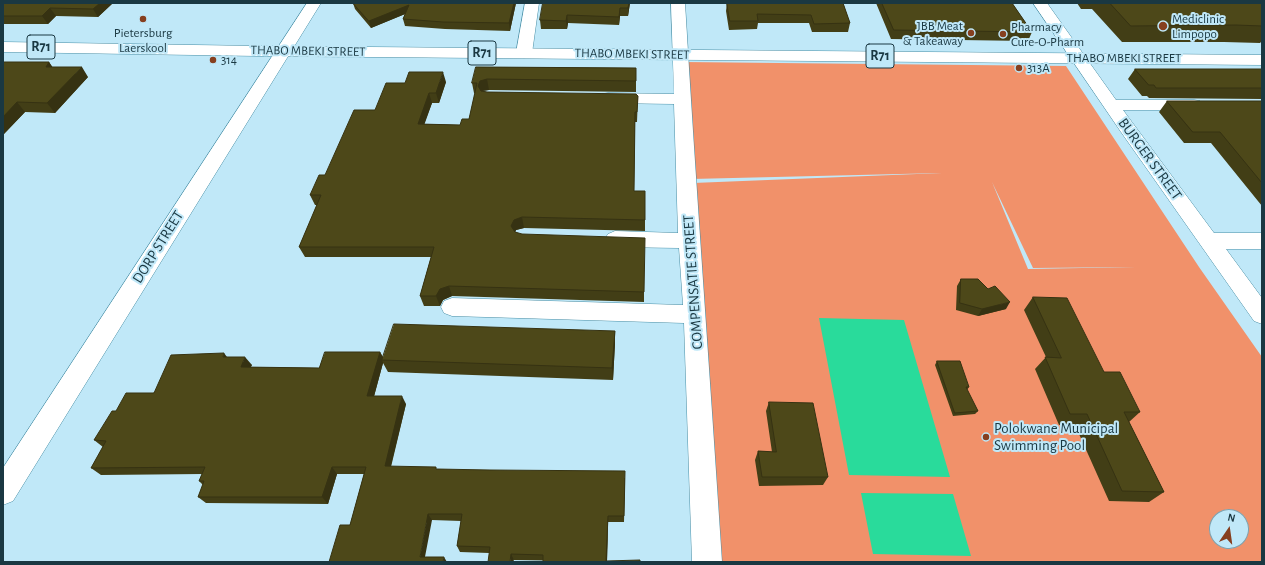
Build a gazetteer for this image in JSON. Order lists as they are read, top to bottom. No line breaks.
{"streets":{"street":["R71","THABO MBEKI STREET","BURGER STREET","DORP STREET","COMPENSATIE STREET"]},"crossings":[["THABO MBEKI STREET","BURGER STREET"],["THABO MBEKI STREET","DORP STREET"],["THABO MBEKI STREET","COMPENSATIE STREET"]],"places":["Pietersburg Laerskool","Mediclinic Limpopo","JBB Meat & Takeaway","Pharmacy Cure-O-Pharm","314","313A","Polokwane Municipal Swimming Pool"],"north":"top"}
